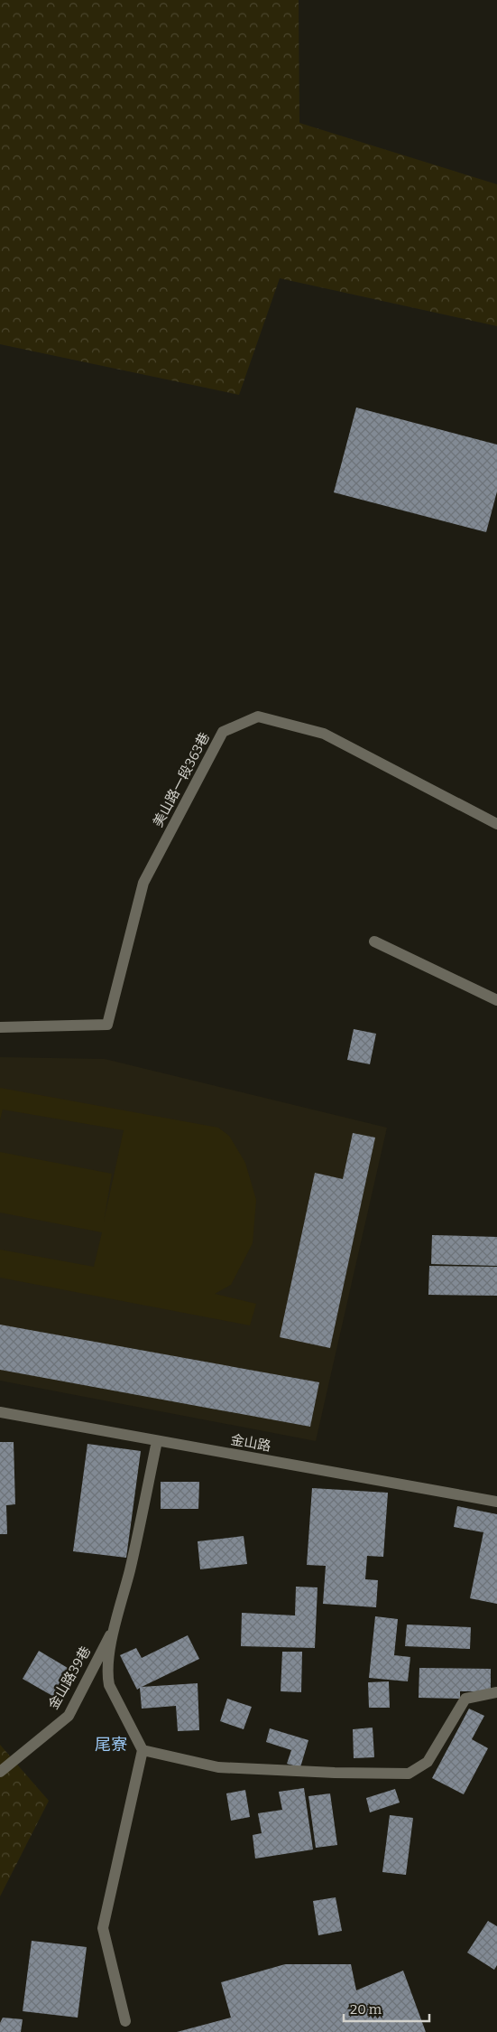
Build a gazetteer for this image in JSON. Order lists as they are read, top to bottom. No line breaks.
{"streets":{"street":["美山路一段363巷","金山路","金山路39巷"]},"districts":["尾寮"],"scale_bar":"20 m"}
